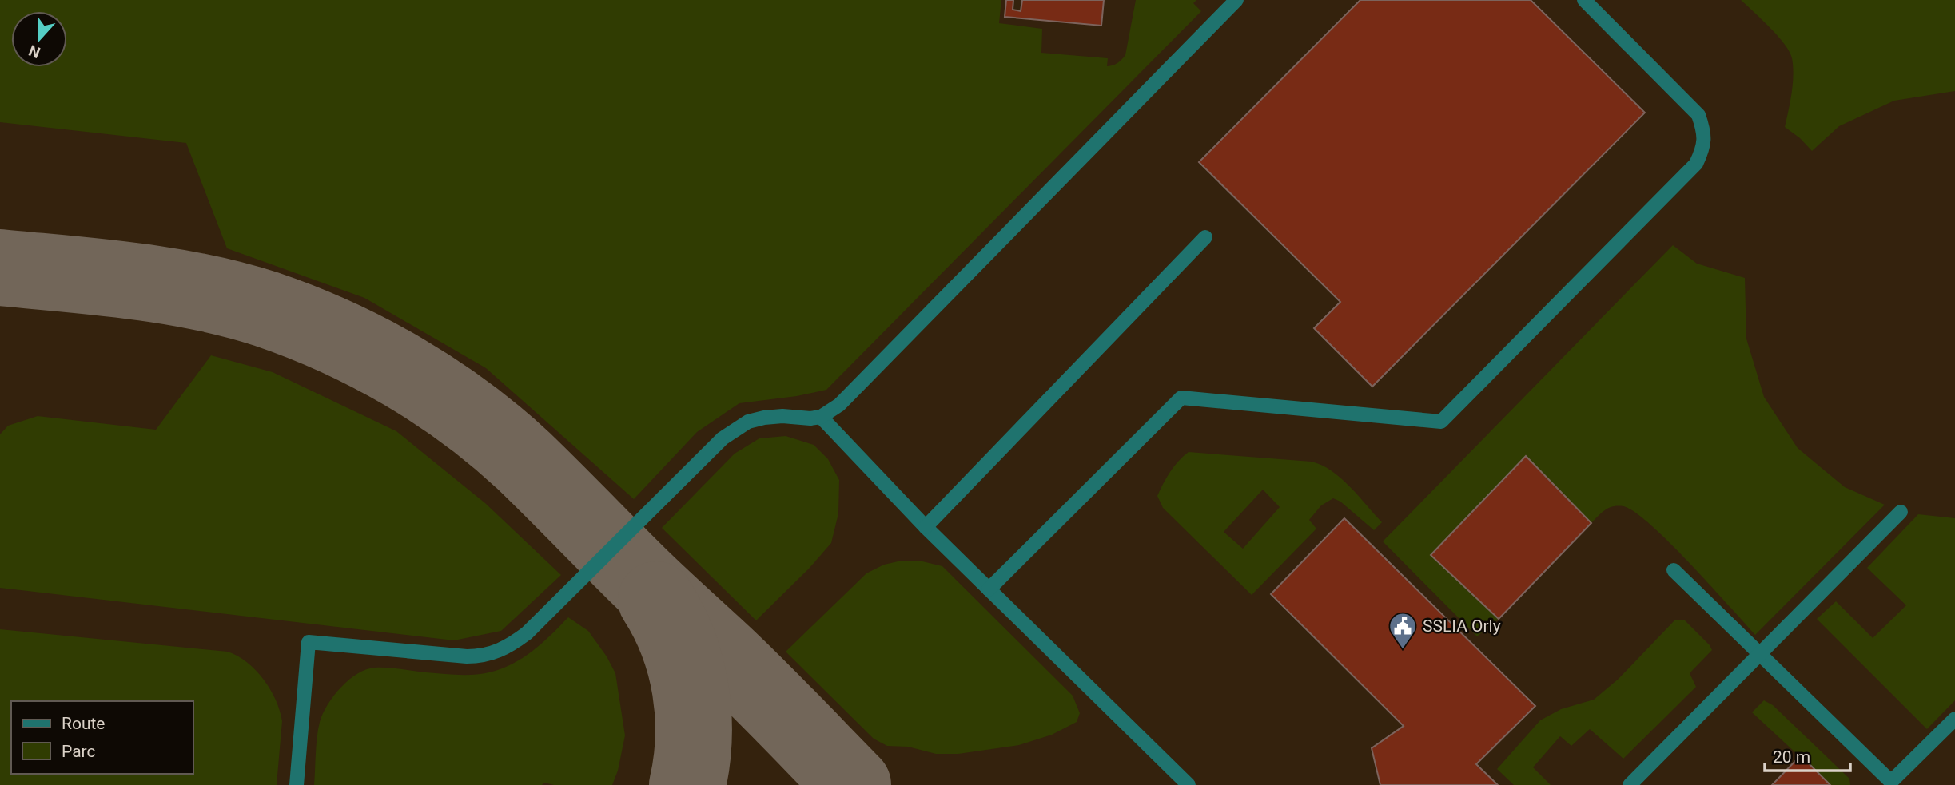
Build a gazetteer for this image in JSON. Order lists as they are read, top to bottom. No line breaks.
{"places":{"public building":["SSLIA Orly"]},"legend":["Route","Parc"],"scale_bar":"20 m","north":"bottom"}
